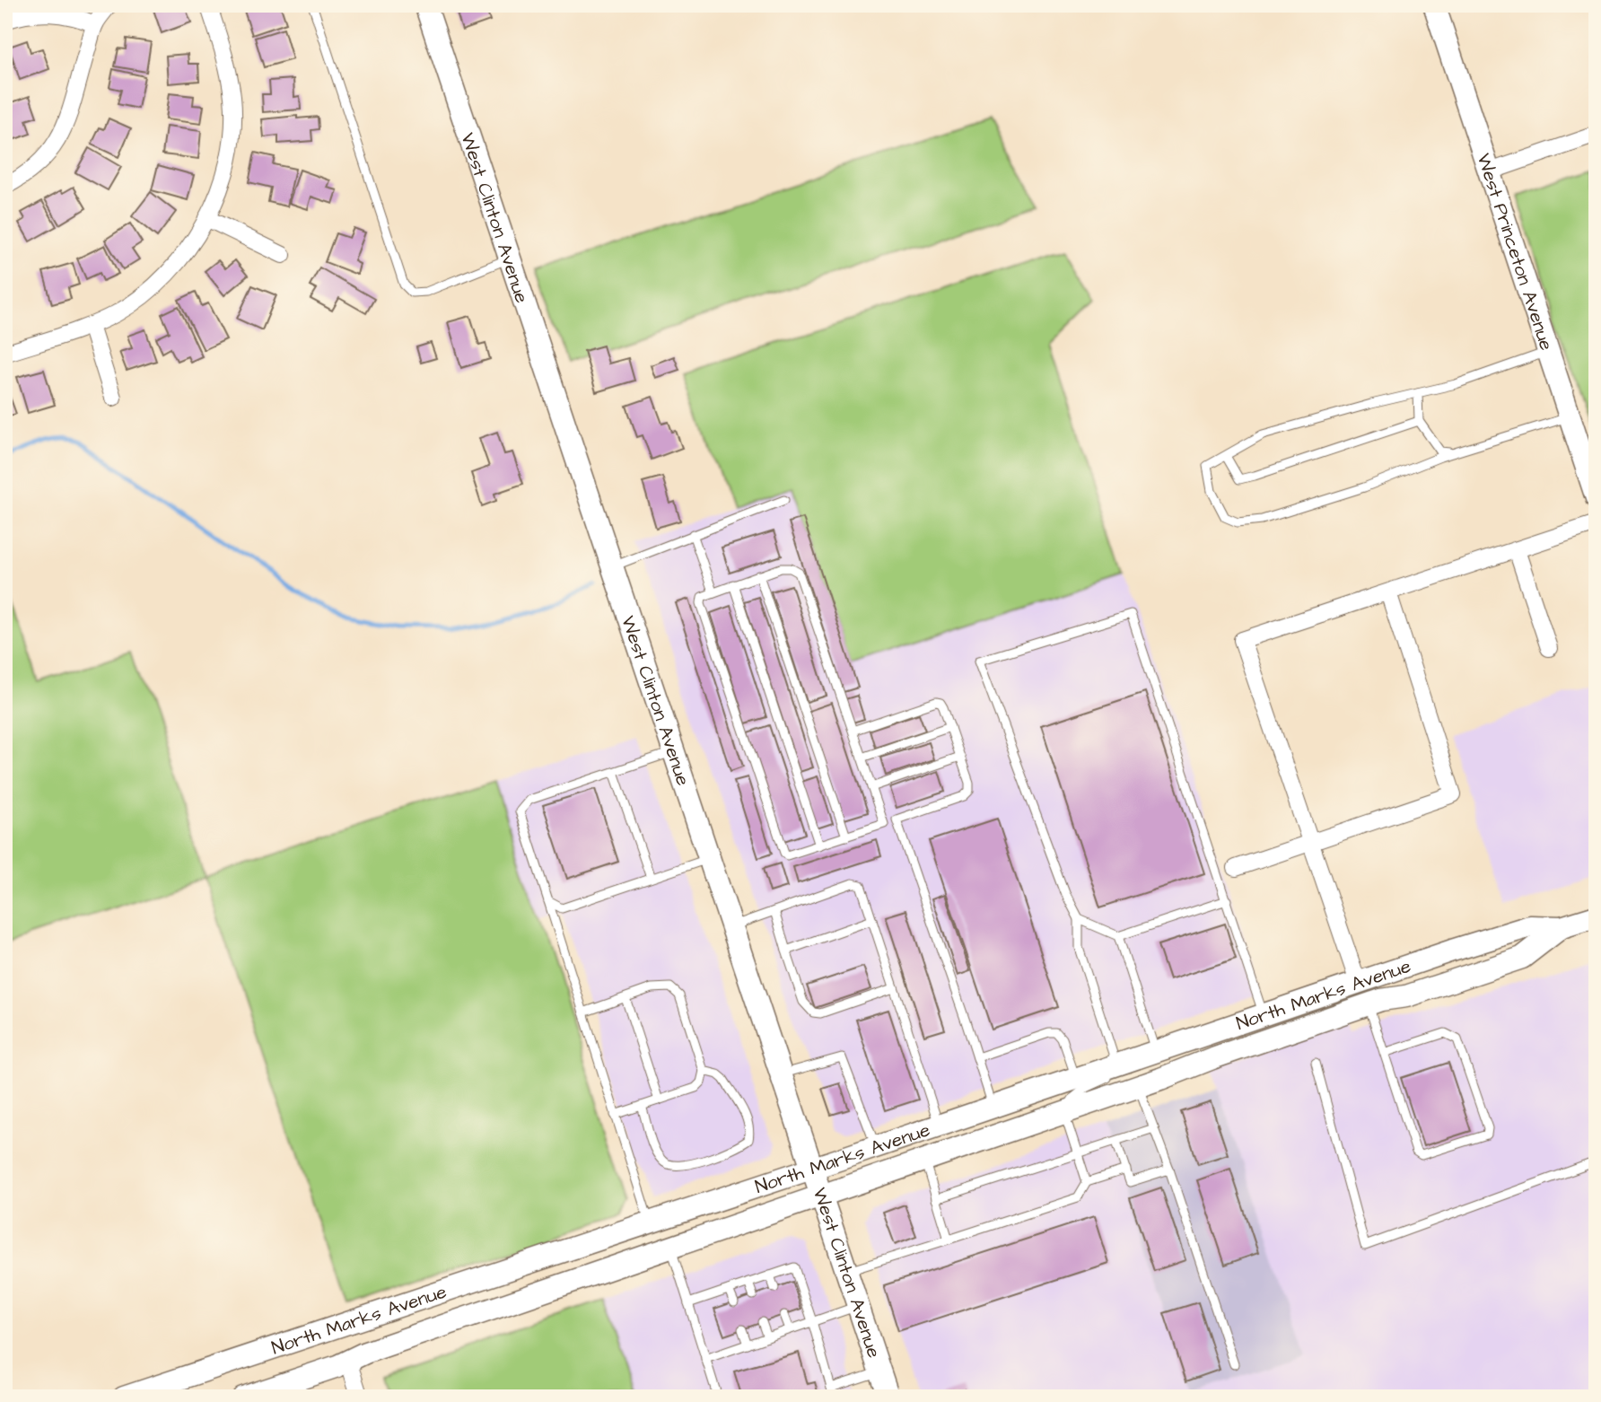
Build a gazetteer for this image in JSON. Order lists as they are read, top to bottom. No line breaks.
{"streets":{"main road":["West Clinton Avenue","West Princeton Avenue","North Marks Avenue"]},"crossings":[["West Clinton Avenue","North Marks Avenue"]]}
